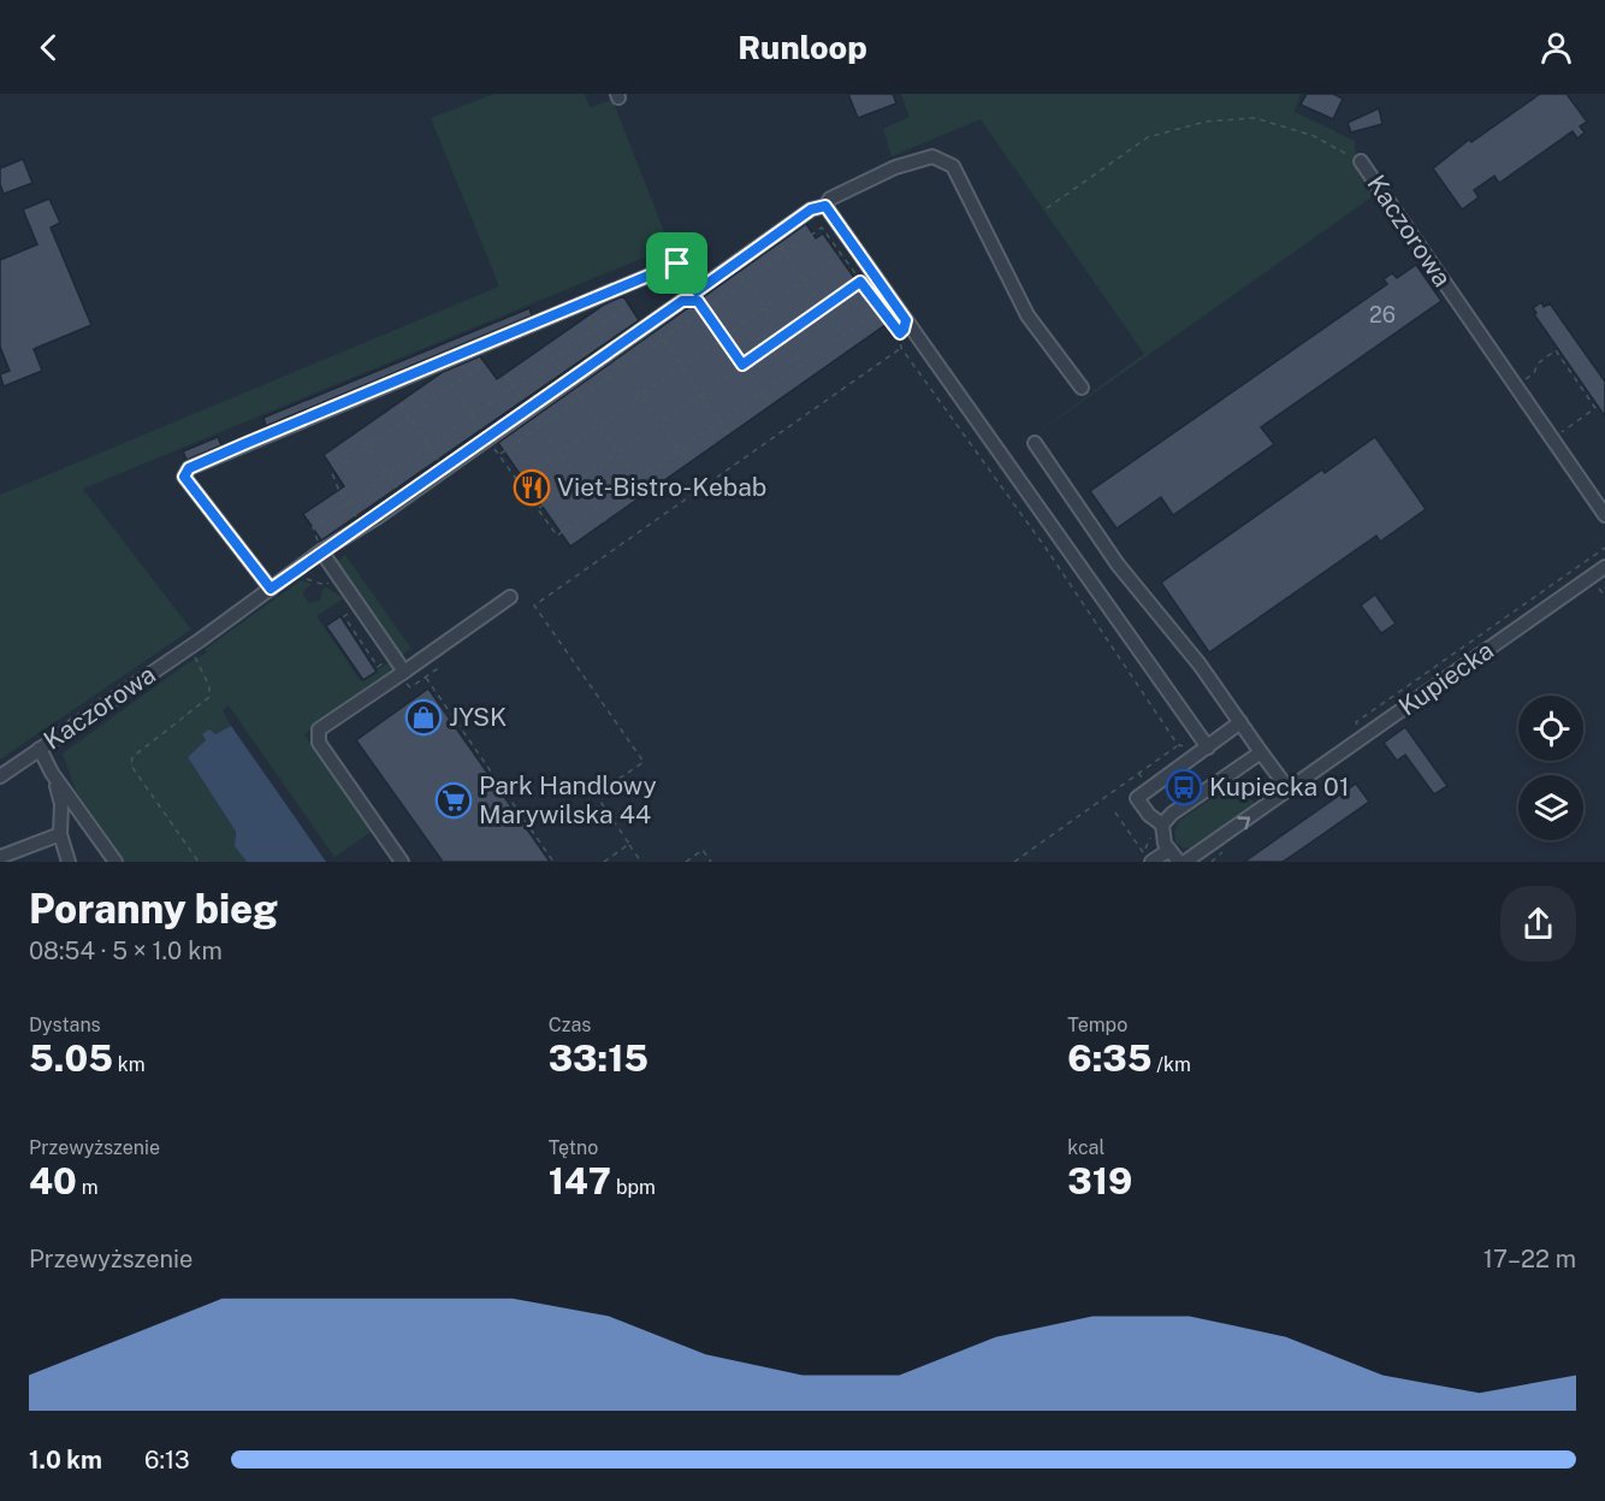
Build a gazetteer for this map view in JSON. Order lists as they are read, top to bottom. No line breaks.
{"streets":{"street":["Kaczorowa","Kupiecka"]},"places":{"restaurant":["Viet-Bistro-Kebab"],"shop":["JYSK"],"bus stop":["Kupiecka 01"],"supermarket":["Park Handlowy Marywilska 44"]},"house_numbers":["26"],"page":{"header":"Runloop","heading":["Poranny bieg","08:54 · 5 × 1.0 km"],"stats":[["Dystans","5.05 km"],["Czas","33:15"],["Tempo","6:35 /km"],["Przewyższenie","40 m"],["Tętno","147 bpm"],["kcal","319"]],"chart":["Przewyższenie","17–22 m"],"list":[{"name":"1.0 km","note":"6:13"}]}}
